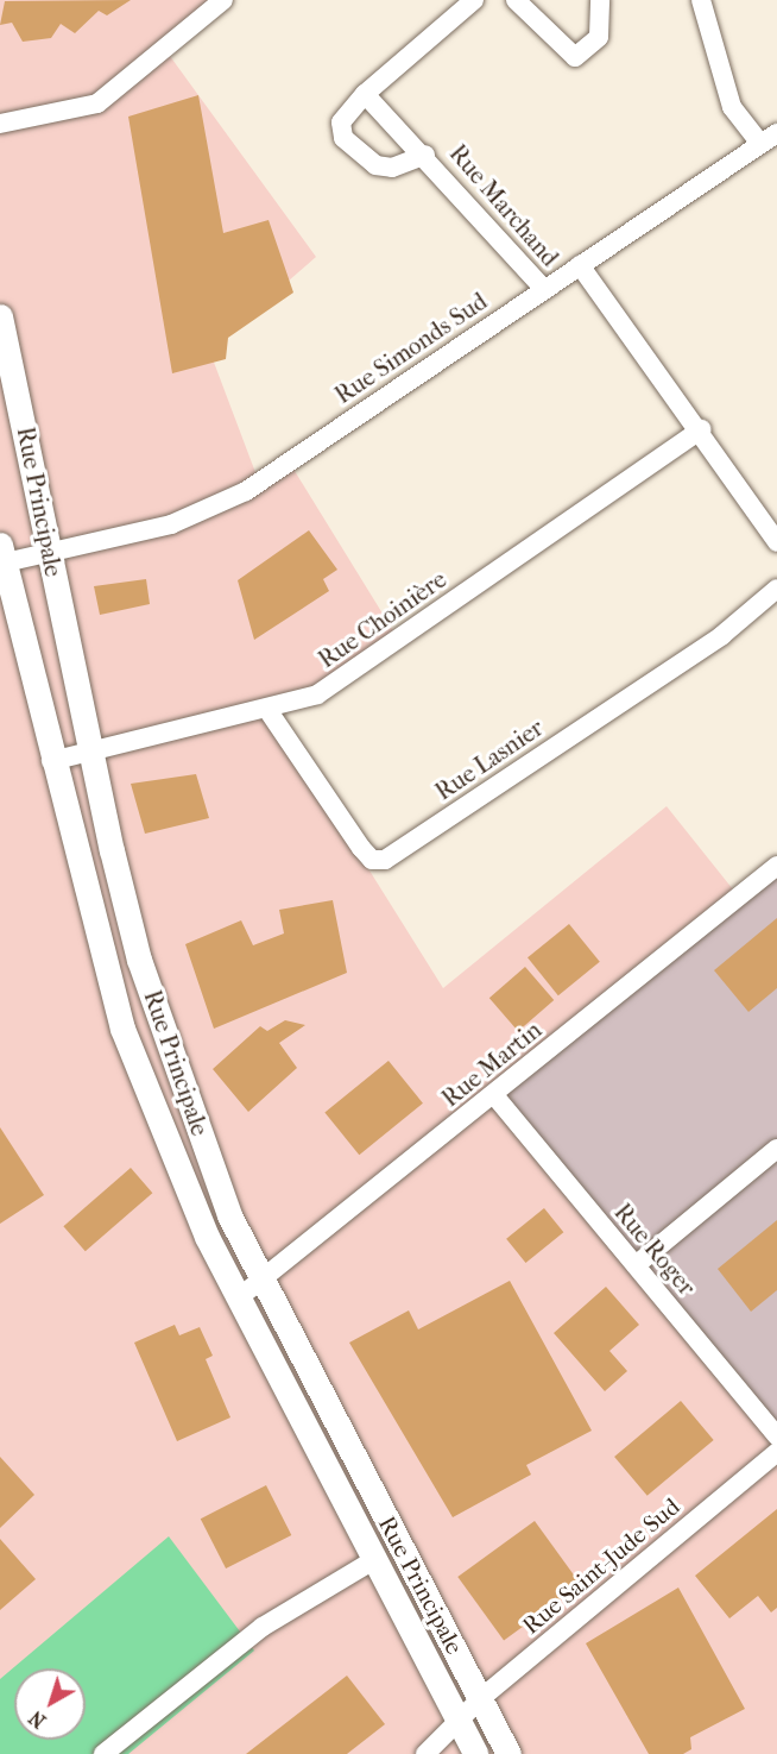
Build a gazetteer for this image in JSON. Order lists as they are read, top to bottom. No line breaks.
{"streets":{"main road":["Rue Principale"],"street":["Rue Marchand","Rue Simonds Sud","Rue Choinière","Rue Lasnier","Rue Martin","Rue Roger","Rue Saint-Jude Sud"]},"crossings":[["Rue Marchand","Rue Simonds Sud"],["Rue Simonds Sud","Rue Principale"],["Rue Principale","Rue Choinière"],["Rue Principale","Rue Martin"],["Rue Principale","Rue Saint-Jude Sud"],["Rue Choinière","Rue Lasnier"],["Rue Martin","Rue Roger"]],"north":"bottom left"}
